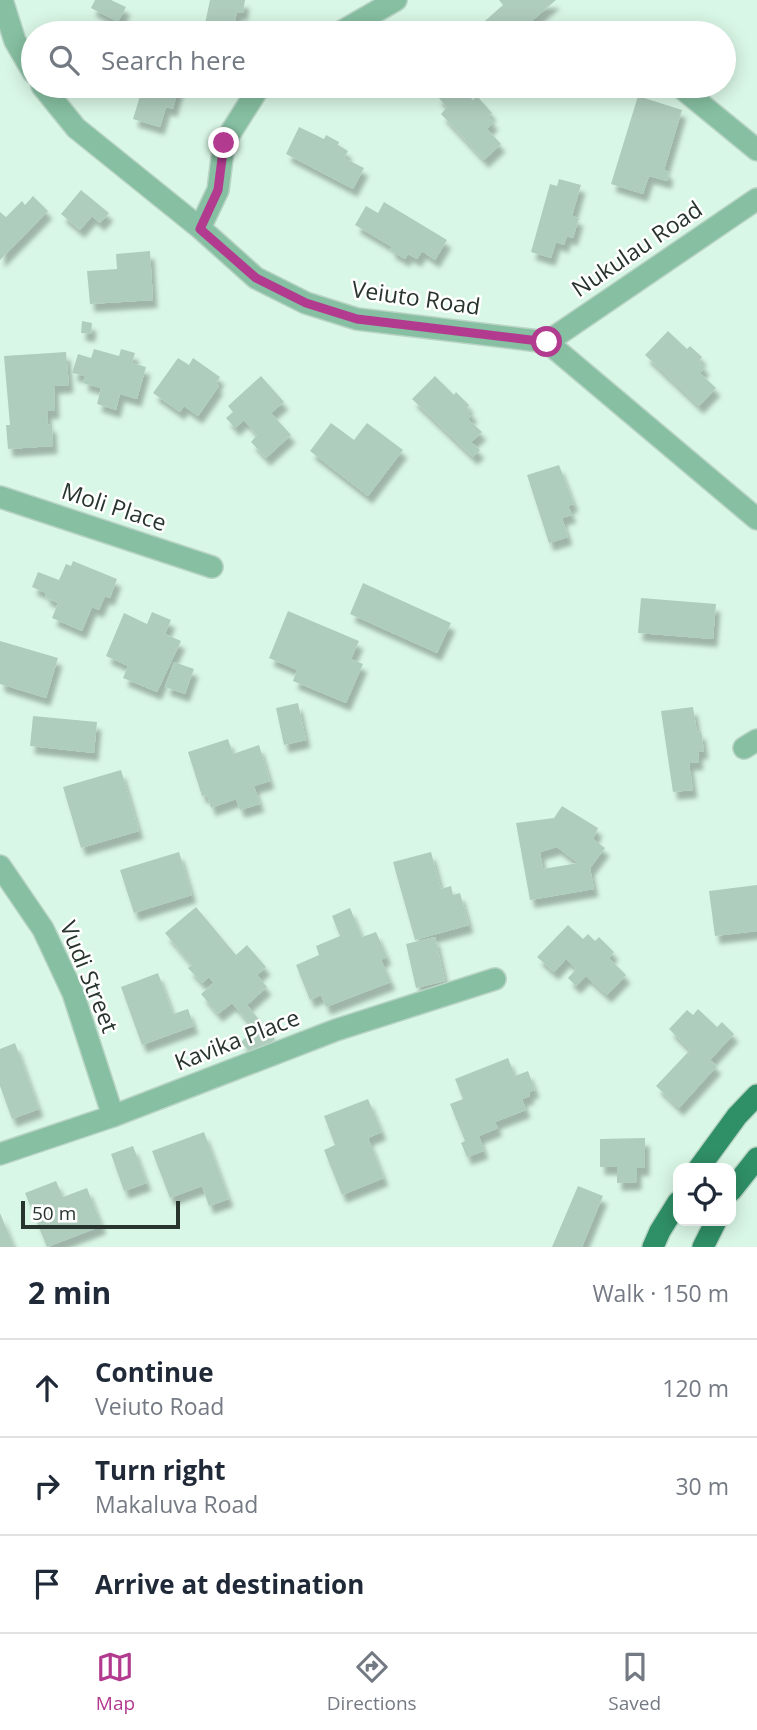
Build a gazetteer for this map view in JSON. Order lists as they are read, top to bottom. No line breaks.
{"streets":{"street":["Nukulau Road","Veiuto Road","Moli Place","Vudi Street","Kavika Place"]},"crossings":[["Nukulau Road","Veiuto Road"],["Vudi Street","Kavika Place"]],"scale_bar":"50 m","page":{"search":"Search here","scale":"50 m","heading":["2 min","Walk · 150 m"],"list":[["Continue","Veiuto Road","120 m"],["Turn right","Makaluva Road","30 m"],"Arrive at destination"],"nav":["Map","Directions","Saved"]}}
